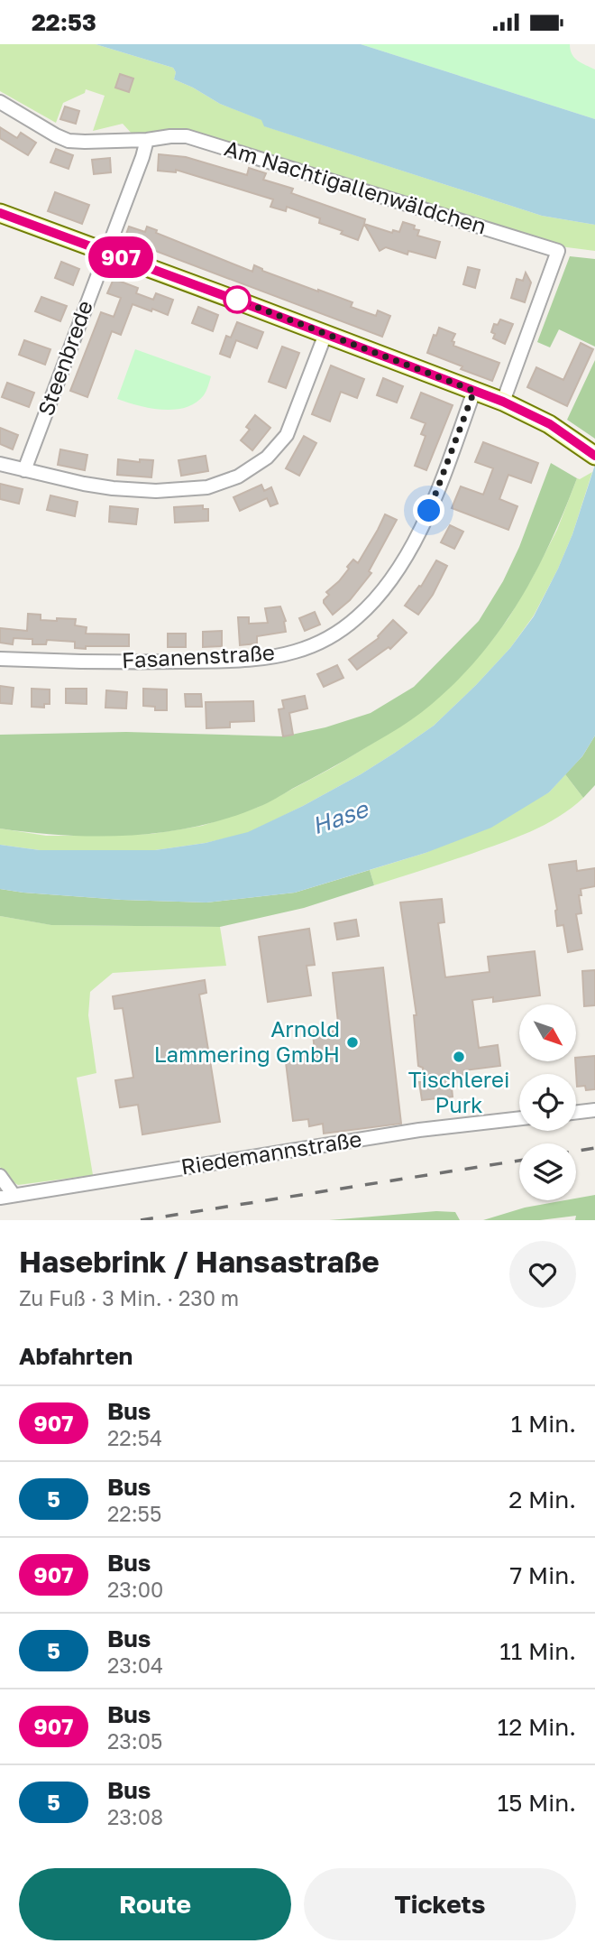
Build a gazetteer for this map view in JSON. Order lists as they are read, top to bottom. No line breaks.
{"streets":{"street":["Am Nachtigallenwäldchen","Steenbrede","Fasanenstraße","Riedemannstraße"]},"crossings":[["Am Nachtigallenwäldchen","Steenbrede"]],"water":["Hase"],"places":["Arnold Lammering GmbH","Tischlerei Purk"],"lines":["bus line 907"],"north":"bottom right","page":{"status":"22:53","on_map":"907","heading":[["Hasebrink / Hansastraße","Zu Fuß · 3 Min. · 230 m"],"Abfahrten"],"list":[{"mark":"907","name":"Bus","note":"22:54","value":"1 Min."},{"mark":"5","name":"Bus","note":"22:55","value":"2 Min."},{"mark":"907","name":"Bus","note":"23:00","value":"7 Min."},{"mark":"5","name":"Bus","note":"23:04","value":"11 Min."},{"mark":"907","name":"Bus","note":"23:05","value":"12 Min."},{"mark":"5","name":"Bus","note":"23:08","value":"15 Min."}],"buttons":["Route","Tickets"]}}
